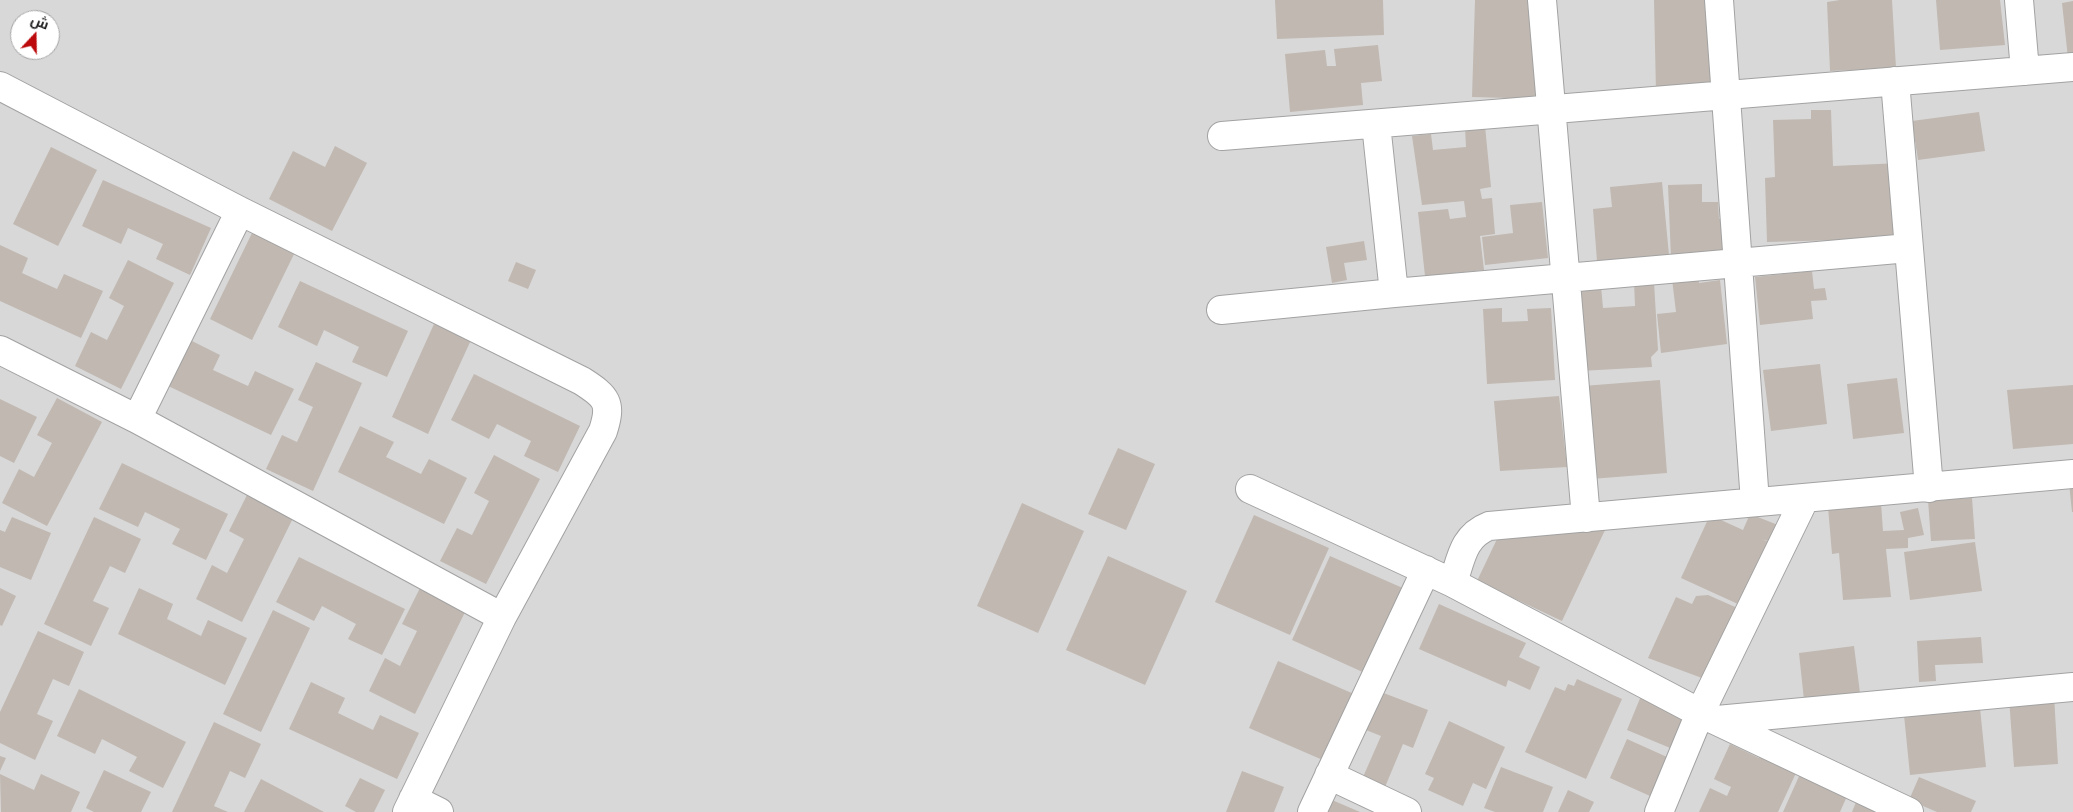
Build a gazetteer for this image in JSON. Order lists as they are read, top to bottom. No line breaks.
{"north":"top"}
